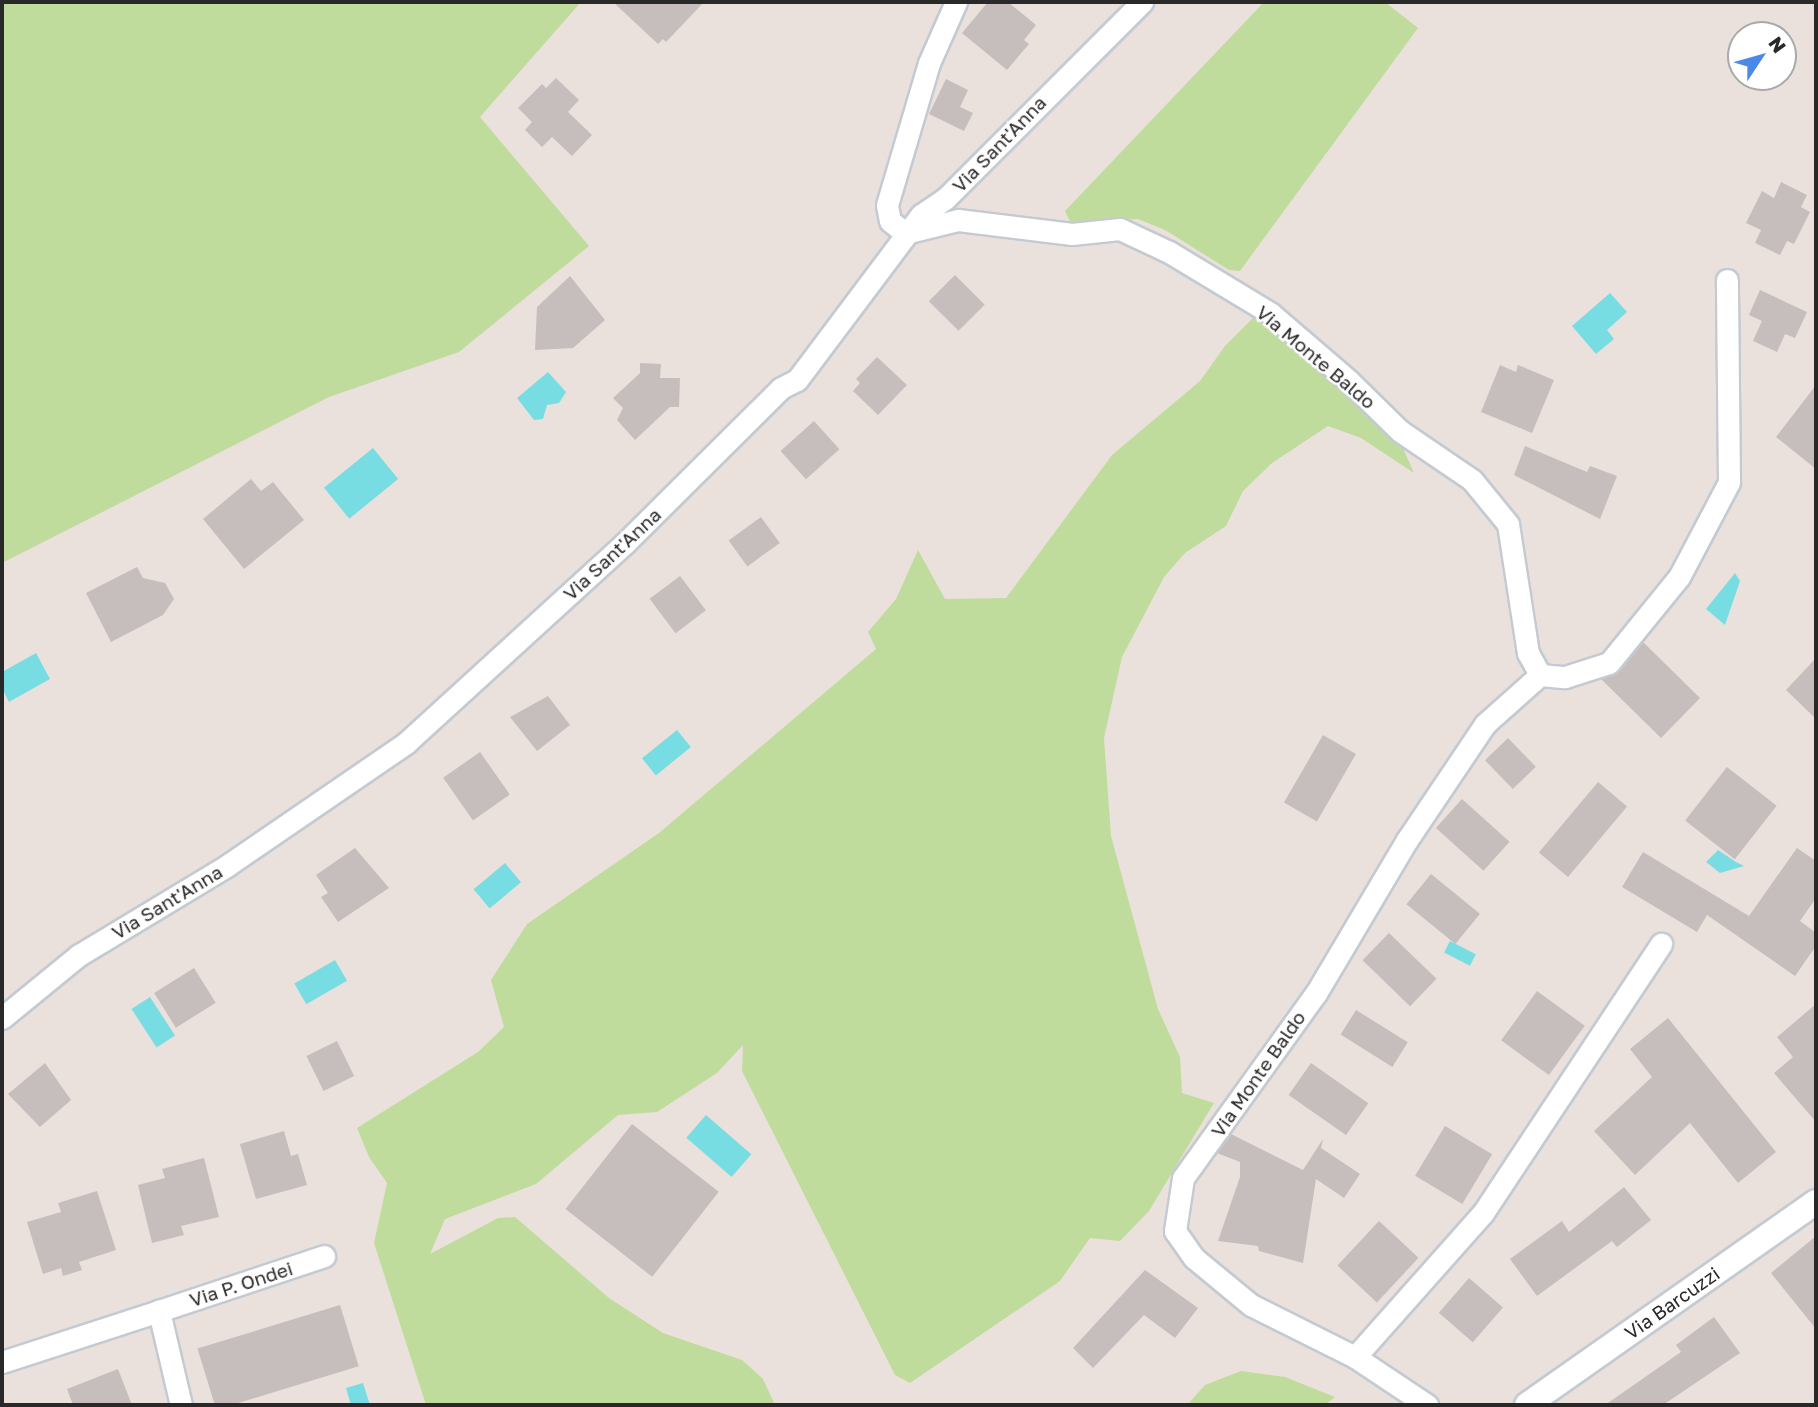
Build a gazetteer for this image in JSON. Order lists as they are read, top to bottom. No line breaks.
{"streets":{"street":["Via Sant'Anna","Via Monte Baldo","Via P. Ondei","Via Barcuzzi"]},"crossings":[["Via Sant'Anna","Via Monte Baldo"]],"north":"top right"}
